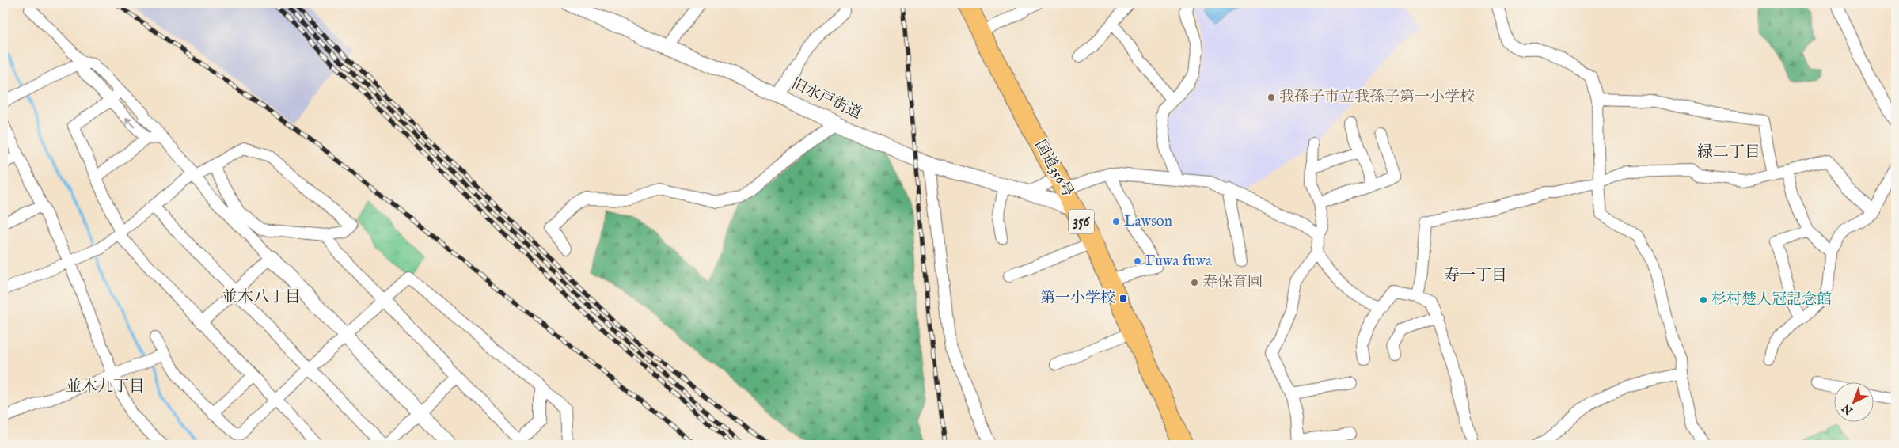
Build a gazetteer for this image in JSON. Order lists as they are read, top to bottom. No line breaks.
{"streets":{"highway":["国道356号","356"],"street":["旧水戸街道"]},"crossings":[["旧水戸街道","国道356号"]],"districts":["緑二丁目","寿一丁目","並木八丁目","並木九丁目"],"places":{"other":["我孫子市立我孫子第一小学校","Lawson","Fuwa fuwa","寿保育園","杉村楚人冠記念館"],"transit":["第一小学校"]},"north":"bottom left"}
